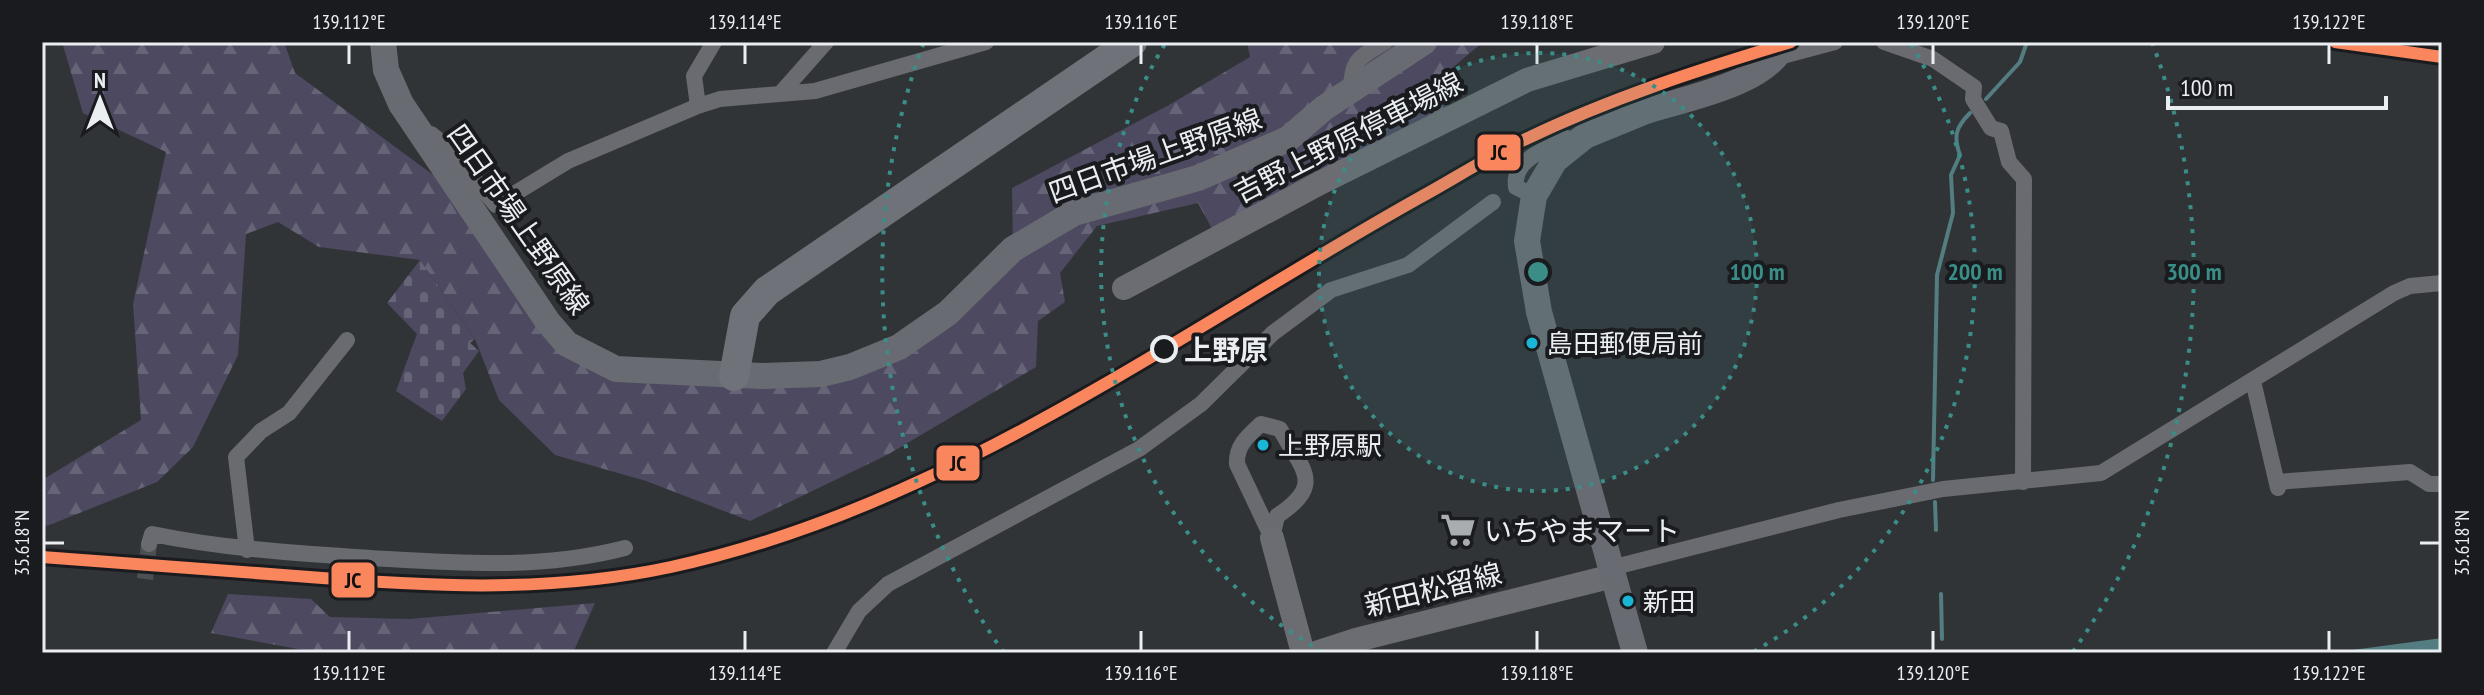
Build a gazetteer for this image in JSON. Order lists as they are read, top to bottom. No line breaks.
{"streets":{"main road":["吉野上野原停車場線","四日市場上野原線","新田松留線"]},"places":{"other":["島田郵便局前","上野原","上野原駅","新田"],"supermarket":["いちやまマート"]},"lines":["transit line JC"],"scale_bar":"100 m","north":"top","coordinates":["139.112°E","139.114°E","139.116°E","139.118°E","139.120°E","139.122°E","35.618°N"],"rings":["100 m","200 m","300 m"]}
